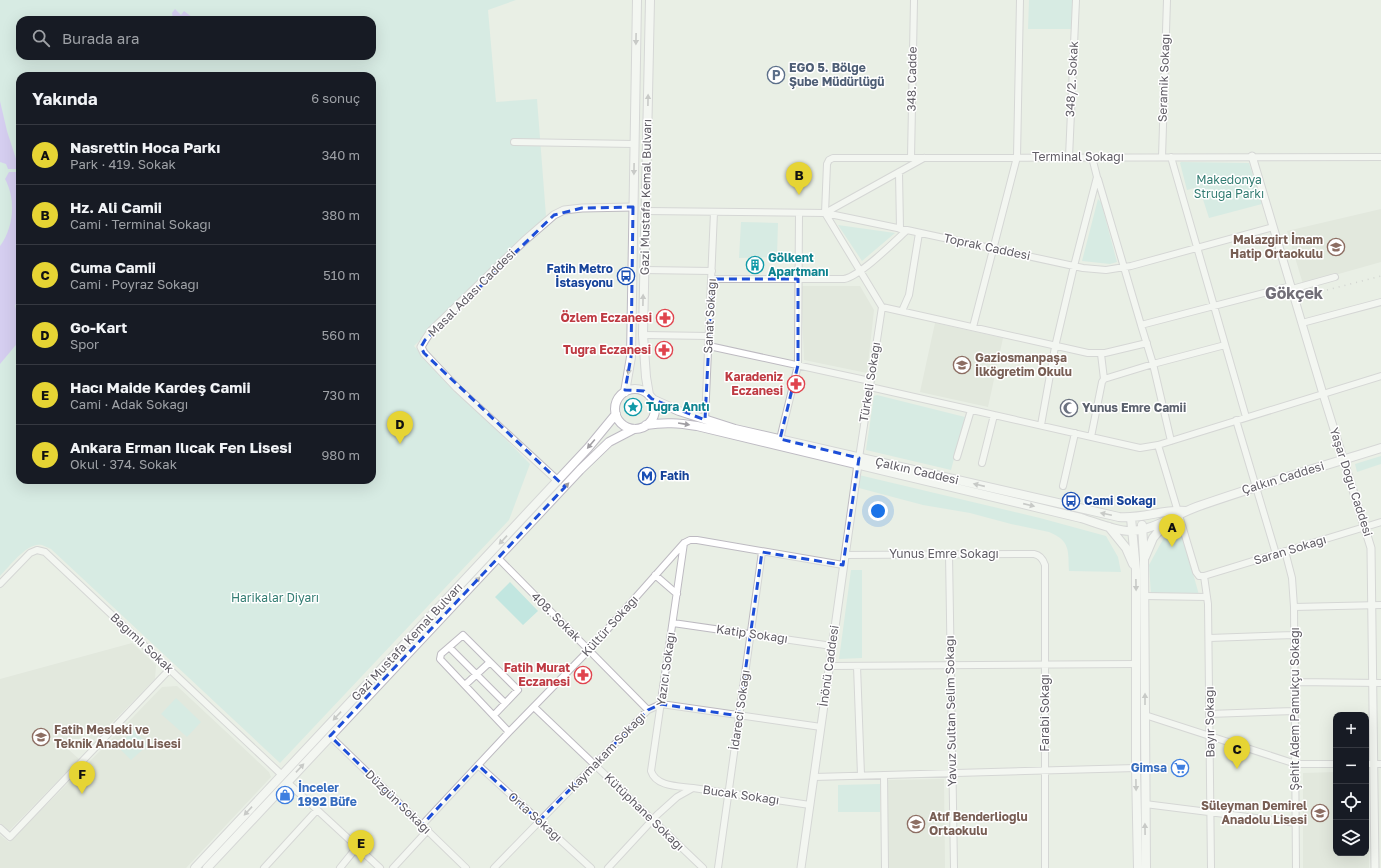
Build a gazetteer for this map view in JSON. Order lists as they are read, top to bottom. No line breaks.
{"streets":{"main road":["Gazi Mustafa Kemal Bulvarı","Çalkın Caddesi"],"street":["Seramik Sokağı","348. Cadde","348/2. Sokak","Terminal Sokağı","Toprak Caddesi","Masal Adası Caddesi","Sanat Sokağı","Türkeli Sokağı","Yaşar Doğu Caddesi","Saran Sokağı","Yunus Emre Sokağı","408. Sokak","Kültür Sokağı","Katip Sokağı","Bağımlı Sokak","İnönü Caddesi","Yazıcı Sokağı","Şehit Adem Pamukçu Sokağı","İdareci Sokağı","Yavuz Sultan Selim Sokağı","Farabi Sokağı","Bayır Sokağı","Kaymakam Sokağı","Bucak Sokağı","Düzgün Sokağı","Kütüphane Sokağı","Orta Sokağı"]},"crossings":[["Seramik Sokağı","Terminal Sokağı"],["348. Cadde","Terminal Sokağı"],["348/2. Sokak","Terminal Sokağı"],["Terminal Sokağı","Toprak Caddesi"],["Terminal Sokağı","Yaşar Doğu Caddesi"],["Gazi Mustafa Kemal Bulvarı","Toprak Caddesi"],["Gazi Mustafa Kemal Bulvarı","Masal Adası Caddesi"],["Gazi Mustafa Kemal Bulvarı","Çalkın Caddesi"],["Gazi Mustafa Kemal Bulvarı","408. Sokak"],["Gazi Mustafa Kemal Bulvarı","Bağımlı Sokak"],["Gazi Mustafa Kemal Bulvarı","Düzgün Sokağı"],["Toprak Caddesi","Sanat Sokağı"],["Toprak Caddesi","Yaşar Doğu Caddesi"],["Sanat Sokağı","Çalkın Caddesi"],["Türkeli Sokağı","Çalkın Caddesi"],["Türkeli Sokağı","İnönü Caddesi"],["Çalkın Caddesi","Yaşar Doğu Caddesi"],["Çalkın Caddesi","İnönü Caddesi"],["Çalkın Caddesi","Bayır Sokağı"],["Yaşar Doğu Caddesi","Saran Sokağı"],["Saran Sokağı","Şehit Adem Pamukçu Sokağı"],["Saran Sokağı","Bayır Sokağı"],["Yunus Emre Sokağı","İnönü Caddesi"],["Yunus Emre Sokağı","Yavuz Sultan Selim Sokağı"],["Yunus Emre Sokağı","Farabi Sokağı"],["408. Sokak","Kültür Sokağı"],["408. Sokak","Kaymakam Sokağı"],["Kültür Sokağı","Yazıcı Sokağı"],["Kültür Sokağı","Düzgün Sokağı"],["Kültür Sokağı","Kütüphane Sokağı"],["Kültür Sokağı","Orta Sokağı"],["Katip Sokağı","İnönü Caddesi"],["Katip Sokağı","Yazıcı Sokağı"],["Katip Sokağı","İdareci Sokağı"],["İnönü Caddesi","Bucak Sokağı"],["Yazıcı Sokağı","Kaymakam Sokağı"],["Yazıcı Sokağı","Bucak Sokağı"],["İdareci Sokağı","Bucak Sokağı"],["Kaymakam Sokağı","Kütüphane Sokağı"],["Kaymakam Sokağı","Orta Sokağı"],["Bucak Sokağı","Kütüphane Sokağı"]],"districts":["Gökçek"],"parks":["Makedonya Struga Parkı","Harikalar Diyarı"],"places":{"parking":["EGO 5. Bölge Şube Müdürlüğü"],"school or university":["Malazgirt İmam Hatip Ortaokulu","Gaziosmanpaşa İlköğretim Okulu","Fatih Mesleki ve Teknik Anadolu Lisesi","Süleyman Demirel Anadolu Lisesi","Atıf Benderlioğlu Ortaokulu"],"building":["Gölkent Apartmanı"],"bus stop":["Fatih Metro İstasyonu","Cami Sokağı"],"pharmacy":["Özlem Eczanesi","Tuğra Eczanesi","Karadeniz Eczanesi","Fatih Murat Eczanesi"],"place":["Tuğra Anıtı"],"mosque":["Yunus Emre Camii"],"metro station":["Fatih"],"supermarket":["Gimsa"],"shop":["İnceler 1992 Büfe"]},"page":{"search":"Burada ara","heading":["Yakında","6 sonuç"],"list":[{"mark":"A","name":"Nasrettin Hoca Parkı","note":"Park · 419. Sokak","value":"340 m"},{"mark":"B","name":"Hz. Ali Camii","note":"Cami · Terminal Sokağı","value":"380 m"},{"mark":"C","name":"Cuma Camii","note":"Cami · Poyraz Sokağı","value":"510 m"},{"mark":"D","name":"Go-Kart","note":"Spor","value":"560 m"},{"mark":"E","name":"Hacı Maide Kardeş Camii","note":"Cami · Adak Sokağı","value":"730 m"},{"mark":"F","name":"Ankara Erman Ilıcak Fen Lisesi","note":"Okul · 374. Sokak","value":"980 m"}],"pins":["B","D","A","C","F","E"],"map_buttons":["+","−"]}}
